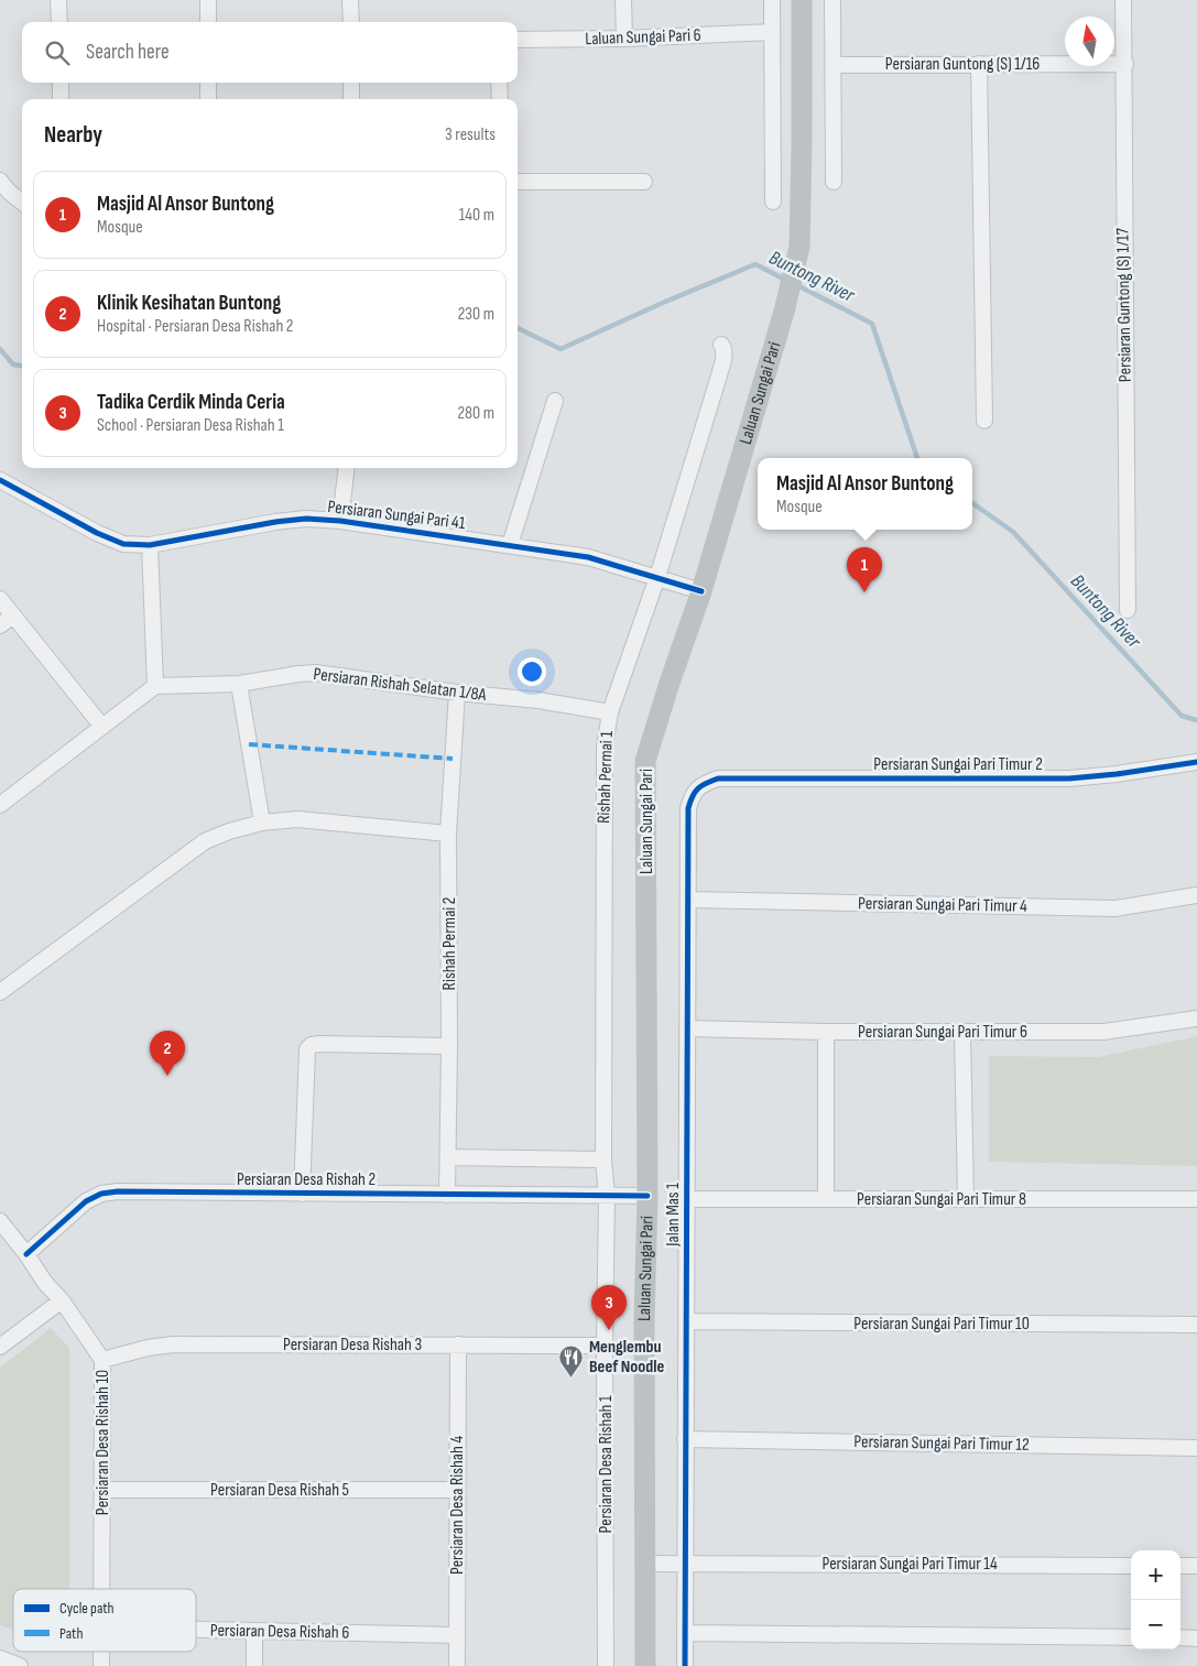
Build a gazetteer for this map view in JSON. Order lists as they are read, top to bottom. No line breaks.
{"streets":{"main road":["Laluan Sungai Pari"],"street":["Laluan Sungai Pari 6","Persiaran Guntong (S) 1/16","Persiaran Guntong (S) 1/17","Persiaran Sungai Pari 41","Persiaran Rishah Selatan 1/8A","Persiaran Sungai Pari Timur 2","Rishah Permai 1","Persiaran Sungai Pari Timur 4","Rishah Permai 2","Persiaran Sungai Pari Timur 6","Persiaran Desa Rishah 2","Persiaran Sungai Pari Timur 8","Jalan Mas 1","Persiaran Sungai Pari Timur 10","Persiaran Desa Rishah 3","Persiaran Desa Rishah 10","Persiaran Sungai Pari Timur 12","Persiaran Desa Rishah 1","Persiaran Desa Rishah 5","Persiaran Desa Rishah 4","Persiaran Sungai Pari Timur 14","Persiaran Desa Rishah 6"]},"crossings":[["Persiaran Guntong (S) 1/16","Persiaran Guntong (S) 1/17"],["Laluan Sungai Pari","Persiaran Sungai Pari 41"],["Laluan Sungai Pari","Persiaran Desa Rishah 2"],["Laluan Sungai Pari","Persiaran Sungai Pari Timur 14"],["Persiaran Sungai Pari 41","Rishah Permai 1"],["Persiaran Rishah Selatan 1/8A","Rishah Permai 1"],["Persiaran Rishah Selatan 1/8A","Rishah Permai 2"],["Persiaran Sungai Pari Timur 2","Jalan Mas 1"],["Rishah Permai 1","Persiaran Desa Rishah 2"],["Rishah Permai 1","Persiaran Desa Rishah 1"],["Persiaran Sungai Pari Timur 4","Jalan Mas 1"],["Rishah Permai 2","Persiaran Desa Rishah 2"],["Persiaran Sungai Pari Timur 6","Jalan Mas 1"],["Persiaran Desa Rishah 2","Persiaran Desa Rishah 10"],["Persiaran Desa Rishah 2","Persiaran Desa Rishah 1"],["Persiaran Sungai Pari Timur 8","Jalan Mas 1"],["Jalan Mas 1","Persiaran Sungai Pari Timur 10"],["Jalan Mas 1","Persiaran Sungai Pari Timur 12"],["Jalan Mas 1","Persiaran Sungai Pari Timur 14"],["Persiaran Desa Rishah 3","Persiaran Desa Rishah 10"],["Persiaran Desa Rishah 3","Persiaran Desa Rishah 1"],["Persiaran Desa Rishah 3","Persiaran Desa Rishah 4"],["Persiaran Desa Rishah 10","Persiaran Desa Rishah 5"],["Persiaran Desa Rishah 5","Persiaran Desa Rishah 4"],["Persiaran Desa Rishah 4","Persiaran Desa Rishah 6"]],"water":["Buntong River"],"places":{"restaurant":["Menglembu Beef Noodle"]},"legend":["Cycle path","Path"],"north":"top","page":{"search":"Search here","heading":["Nearby","3 results"],"list":[{"mark":"1","name":"Masjid Al Ansor Buntong","note":"Mosque","value":"140 m"},{"mark":"2","name":"Klinik Kesihatan Buntong","note":"Hospital · Persiaran Desa Rishah 2","value":"230 m"},{"mark":"3","name":"Tadika Cerdik Minda Ceria","note":"School · Persiaran Desa Rishah 1","value":"280 m"}],"popup":["Masjid Al Ansor Buntong","Mosque"],"pins":["1","2","3"],"map_buttons":["+","−"]}}
